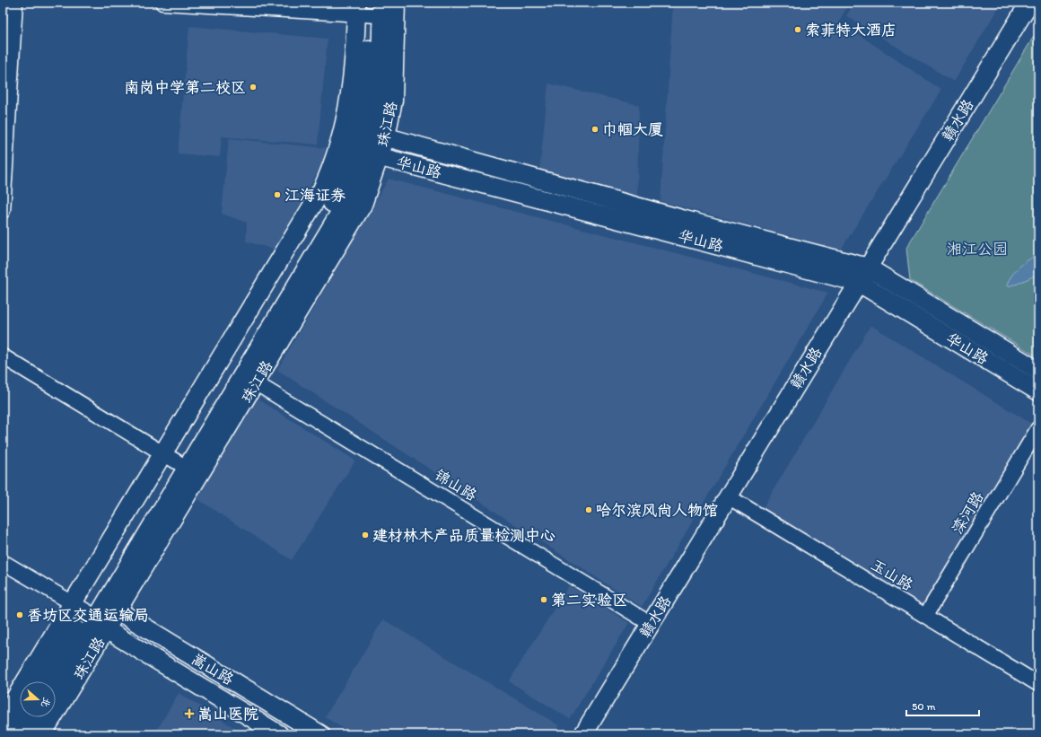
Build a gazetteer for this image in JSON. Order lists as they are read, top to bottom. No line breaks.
{"streets":{"main road":["赣水路","珠江路","华山路","嵩山路"],"street":["锦山路","滦河路","玉山路"]},"crossings":[["赣水路","华山路"],["赣水路","锦山路"],["赣水路","玉山路"],["珠江路","华山路"],["珠江路","锦山路"],["珠江路","嵩山路"],["滦河路","玉山路"]],"parks":["湘江公园"],"places":{"other":["索菲特大酒店","南岗中学第二校区","巾帼大厦","江海证券","哈尔滨风尚人物馆","建材林木产品质量检测中心","第二实验区","香坊区交通运输局"],"health":["嵩山医院"]},"scale_bar":"50 m","north":"right"}
